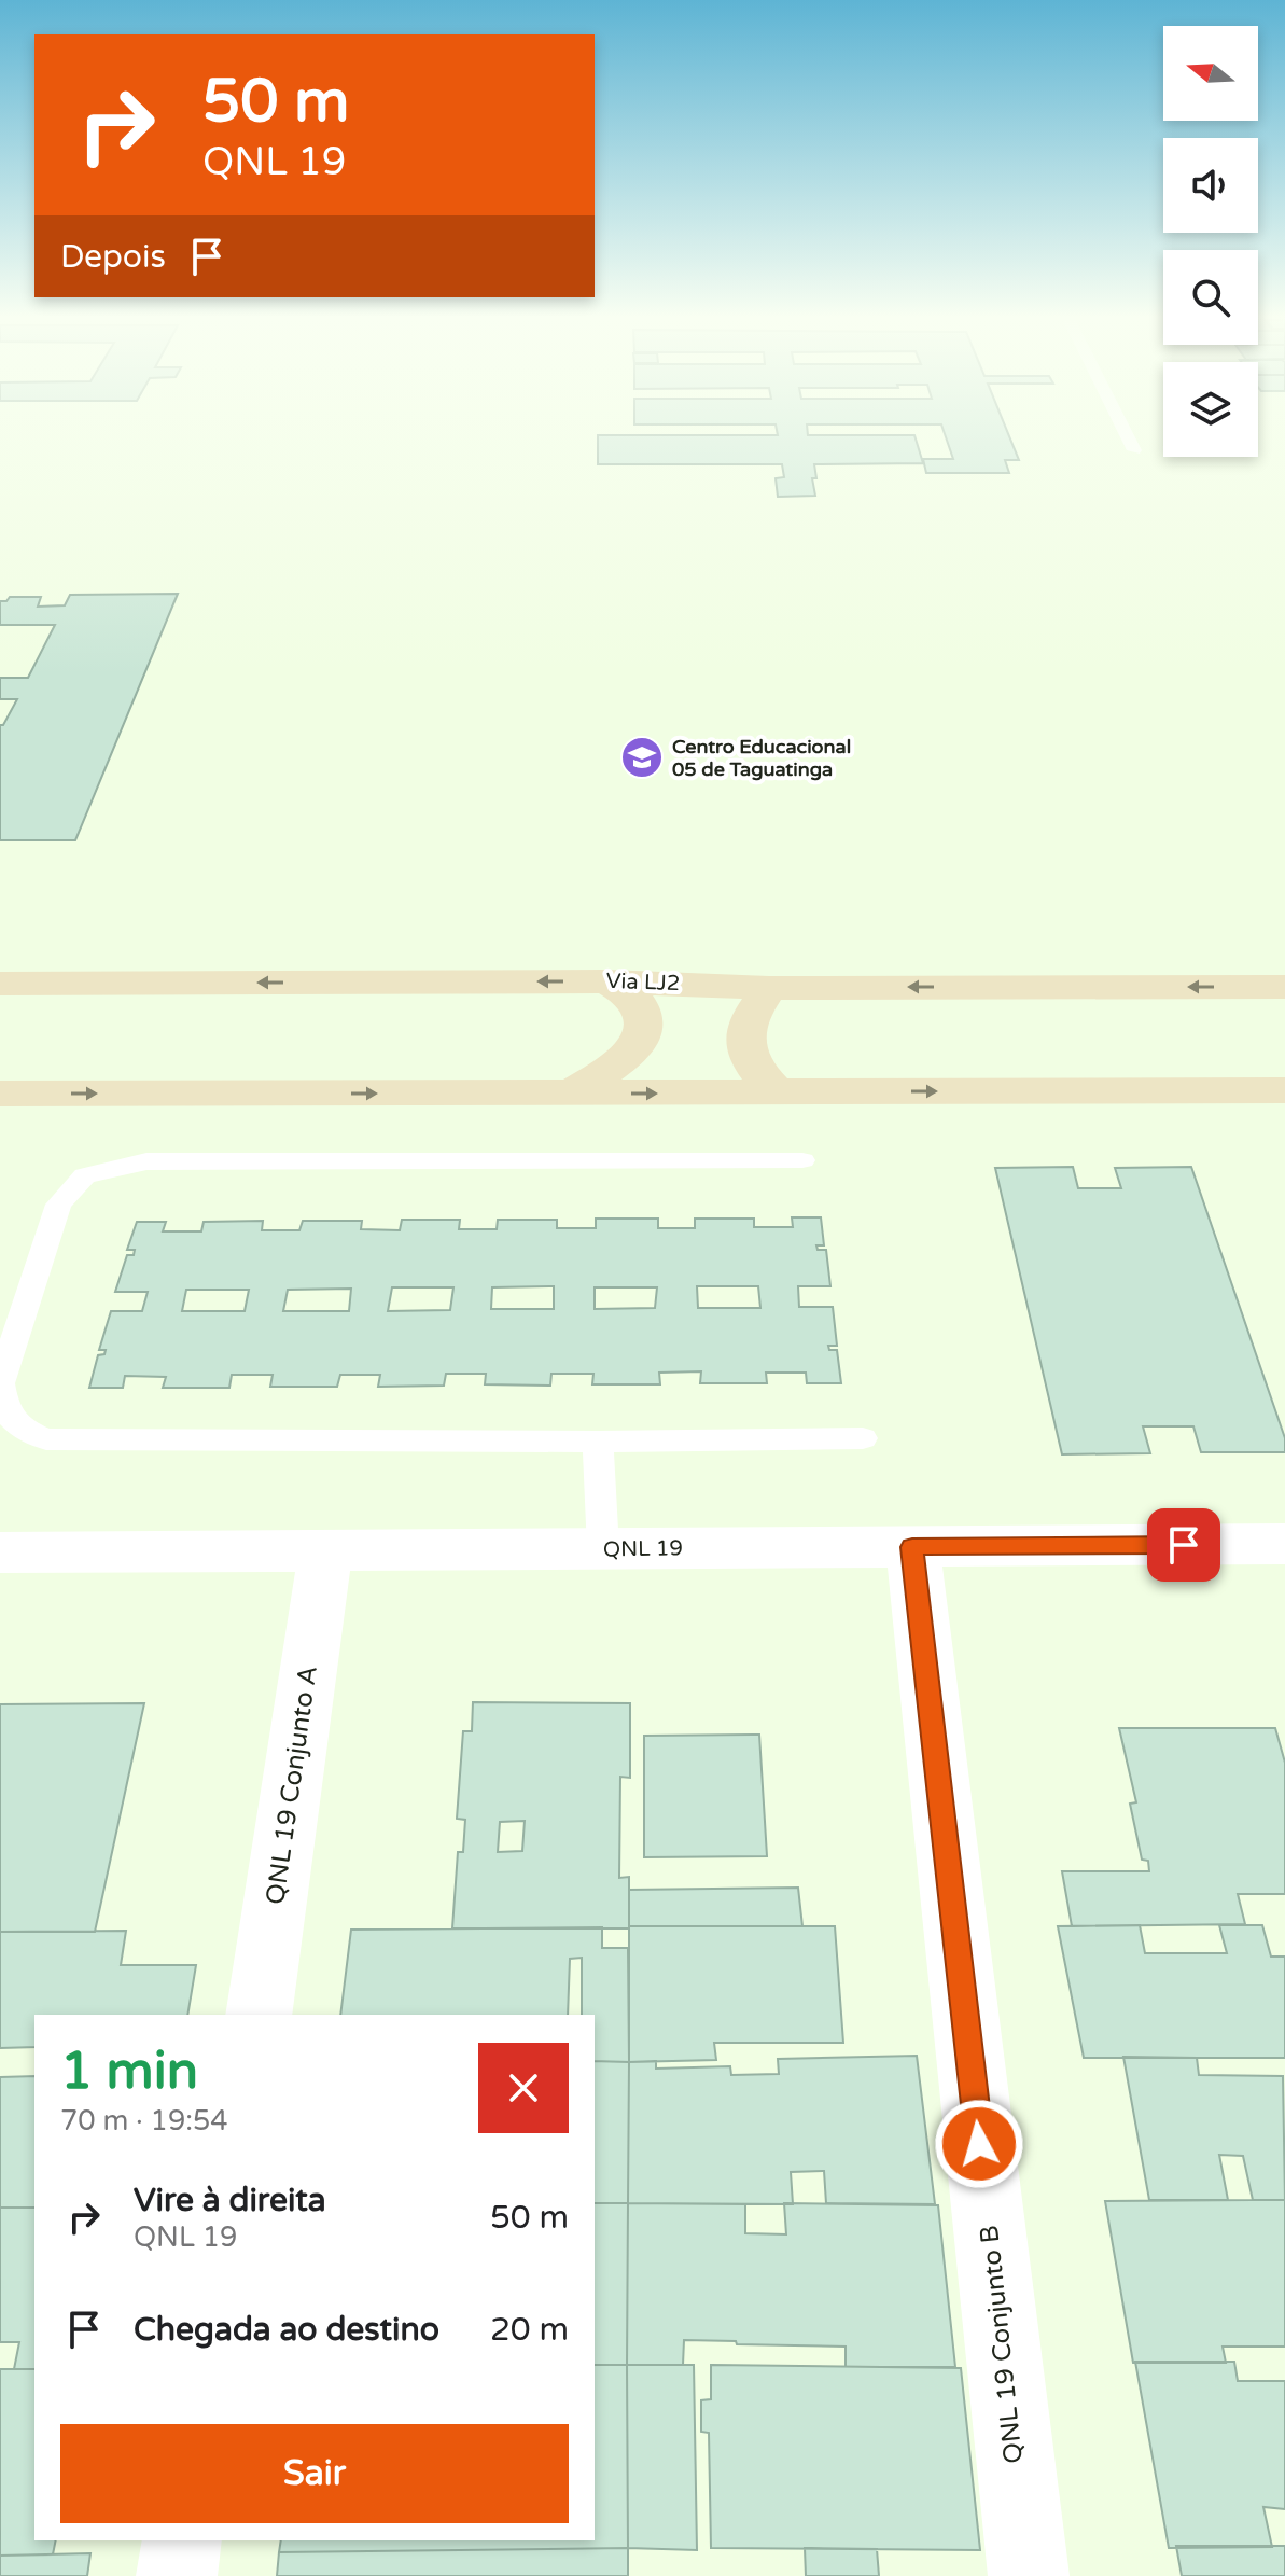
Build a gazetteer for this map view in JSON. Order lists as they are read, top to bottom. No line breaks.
{"streets":{"main road":["Via LJ2"],"street":["QNL 19","QNL 19 Conjunto A","QNL 19 Conjunto B"]},"crossings":[["QNL 19","QNL 19 Conjunto A"],["QNL 19","QNL 19 Conjunto B"]],"places":{"school or university":["Centro Educacional 05 de Taguatinga"]},"north":"left","page":{"turn":["50 m","QNL 19"],"then":"Depois","heading":["1 min","70 m · 19:54"],"list":[{"name":"Vire à direita","note":"QNL 19","value":"50 m"},{"name":"Chegada ao destino","value":"20 m"}],"buttons":"Sair"}}
